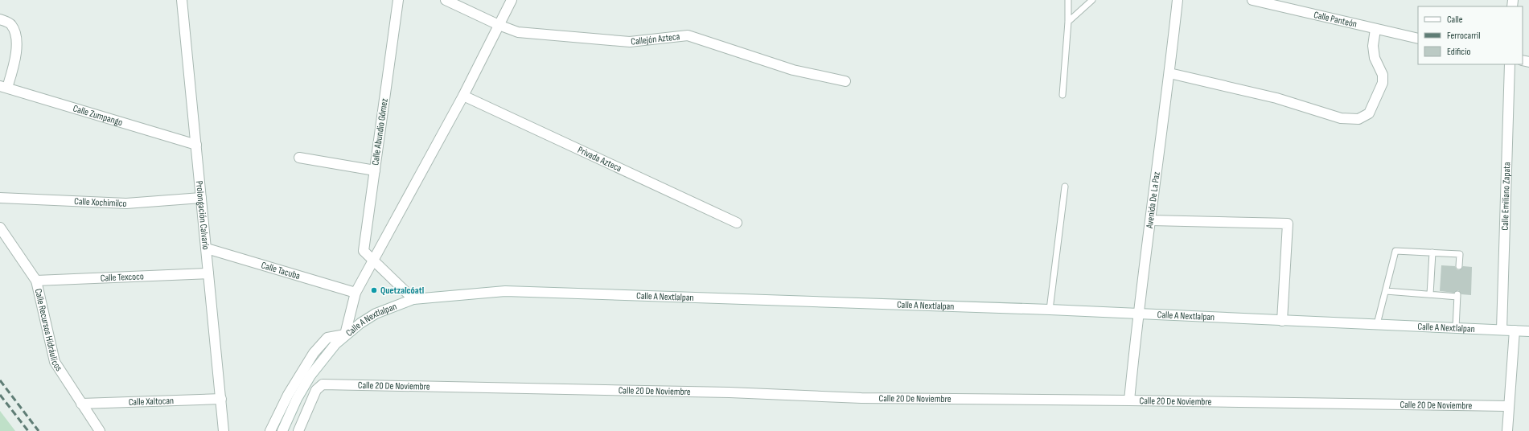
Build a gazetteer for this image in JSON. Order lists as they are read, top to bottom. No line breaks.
{"streets":{"street":["Calle Panteón","Callejón Azteca","Calle Zumpango","Calle Abundio Gómez","Privada Azteca","Calle Emiliano Zapata","Avenida De La Paz","Calle Xochimilco","Prolongación Calvario","Calle Tacuba","Calle Texcoco","Calle A Nextlalpan","Calle Recursos Hidráulicos","Calle 20 De Noviembre","Calle Xaltocan"]},"crossings":[["Calle Zumpango","Prolongación Calvario"],["Calle Emiliano Zapata","Calle A Nextlalpan"],["Avenida De La Paz","Calle A Nextlalpan"],["Avenida De La Paz","Calle 20 De Noviembre"],["Calle Xochimilco","Prolongación Calvario"],["Prolongación Calvario","Calle Tacuba"],["Prolongación Calvario","Calle Texcoco"],["Prolongación Calvario","Calle Xaltocan"],["Calle Texcoco","Calle Recursos Hidráulicos"],["Calle Recursos Hidráulicos","Calle Xaltocan"]],"places":["Quetzalcóatl"],"legend":["Calle","Ferrocarril","Edificio"]}
